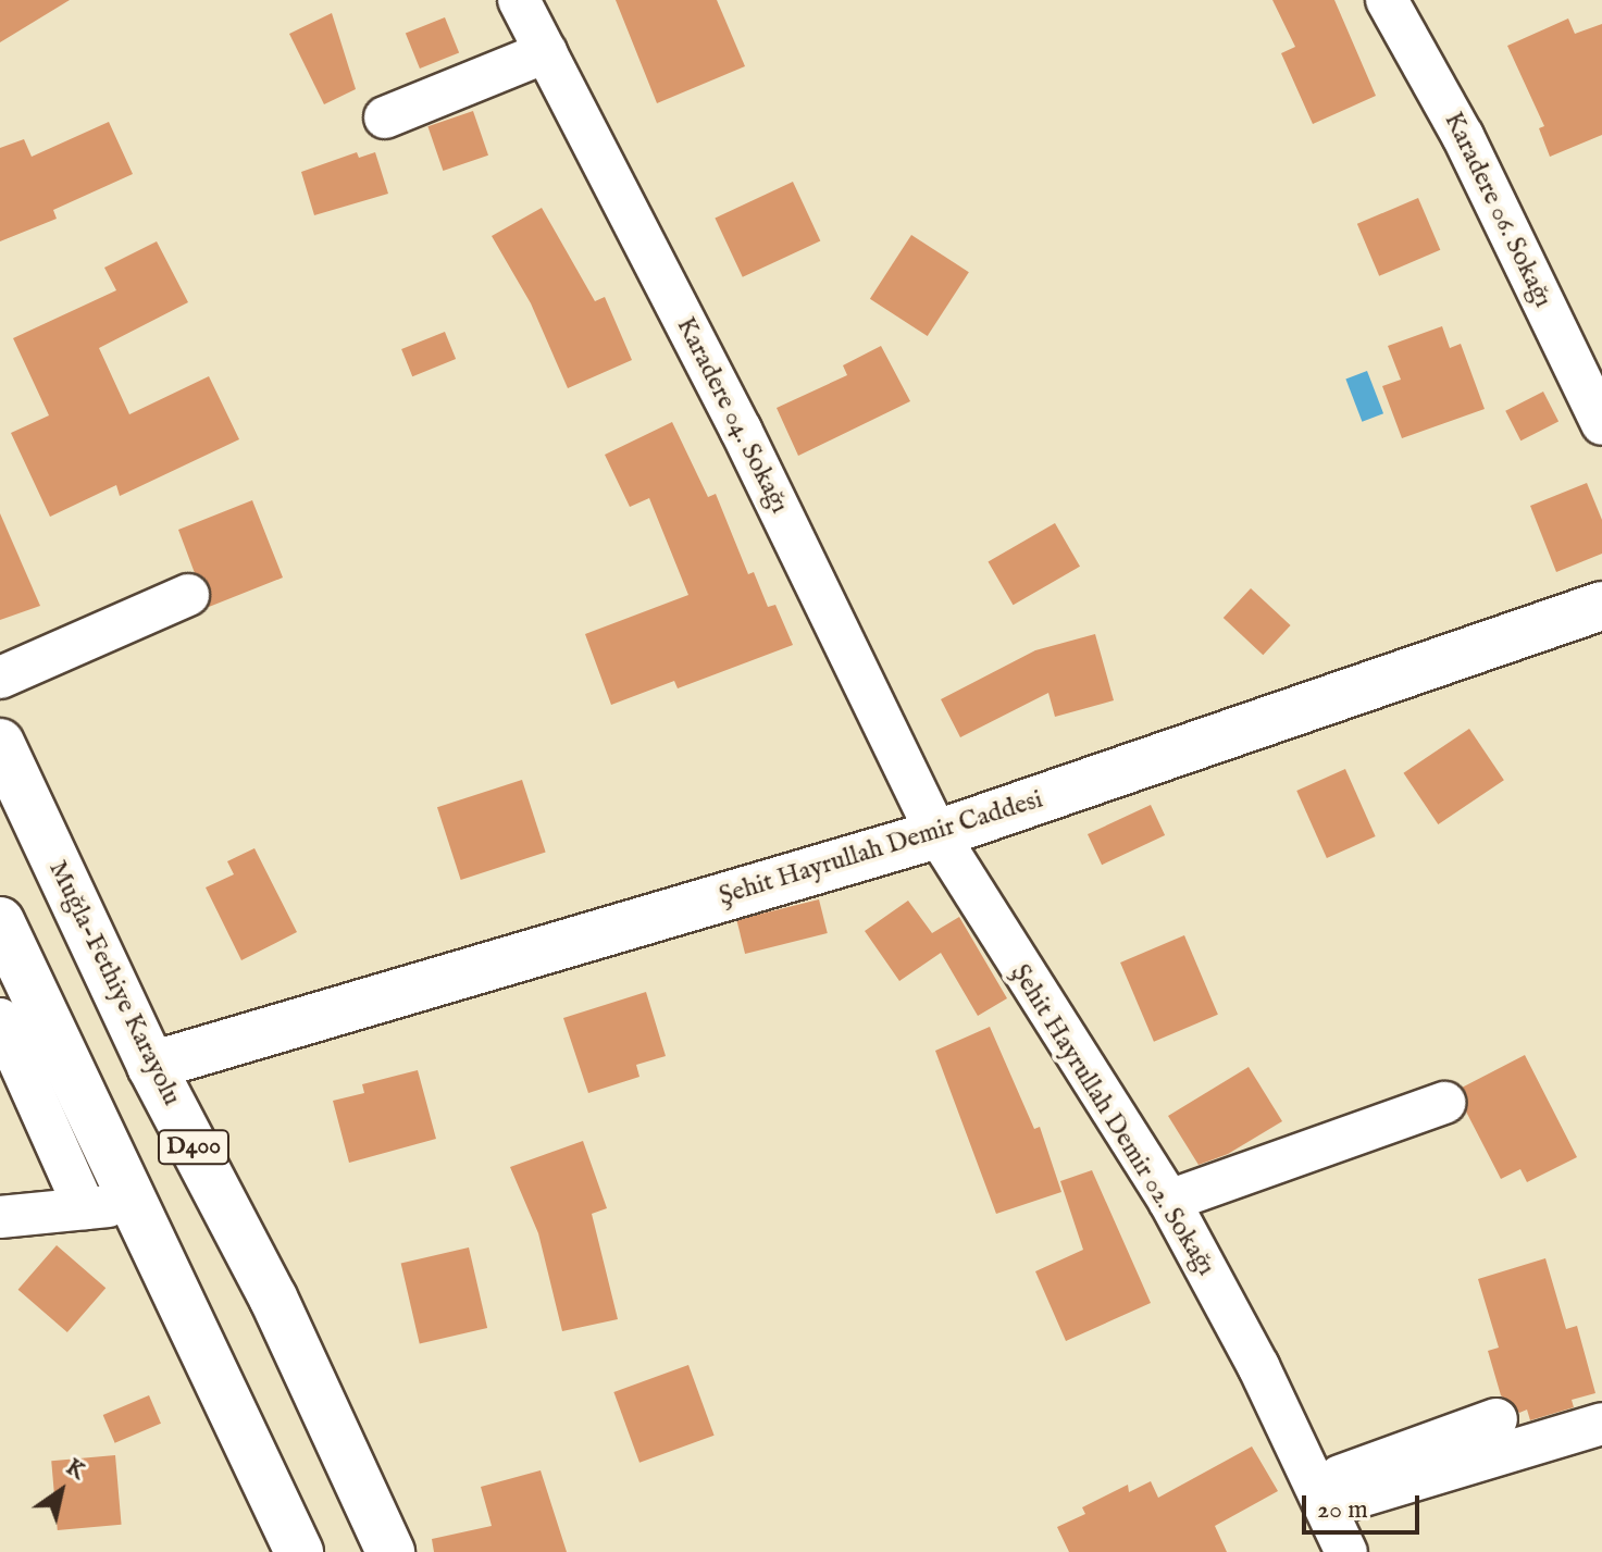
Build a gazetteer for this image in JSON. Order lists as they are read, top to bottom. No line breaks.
{"streets":{"main road":["Şehit Hayrullah Demir Caddesi","Muğla-Fethiye Karayolu","D400"],"street":["Karadere 06. Sokağı","Karadere 04. Sokağı","Şehit Hayrullah Demir 02. Sokağı"]},"crossings":[["Karadere 04. Sokağı","Şehit Hayrullah Demir Caddesi"],["Karadere 04. Sokağı","Şehit Hayrullah Demir 02. Sokağı"],["Şehit Hayrullah Demir Caddesi","Muğla-Fethiye Karayolu"],["Şehit Hayrullah Demir Caddesi","Şehit Hayrullah Demir 02. Sokağı"]],"scale_bar":"20 m","north":"top right"}
